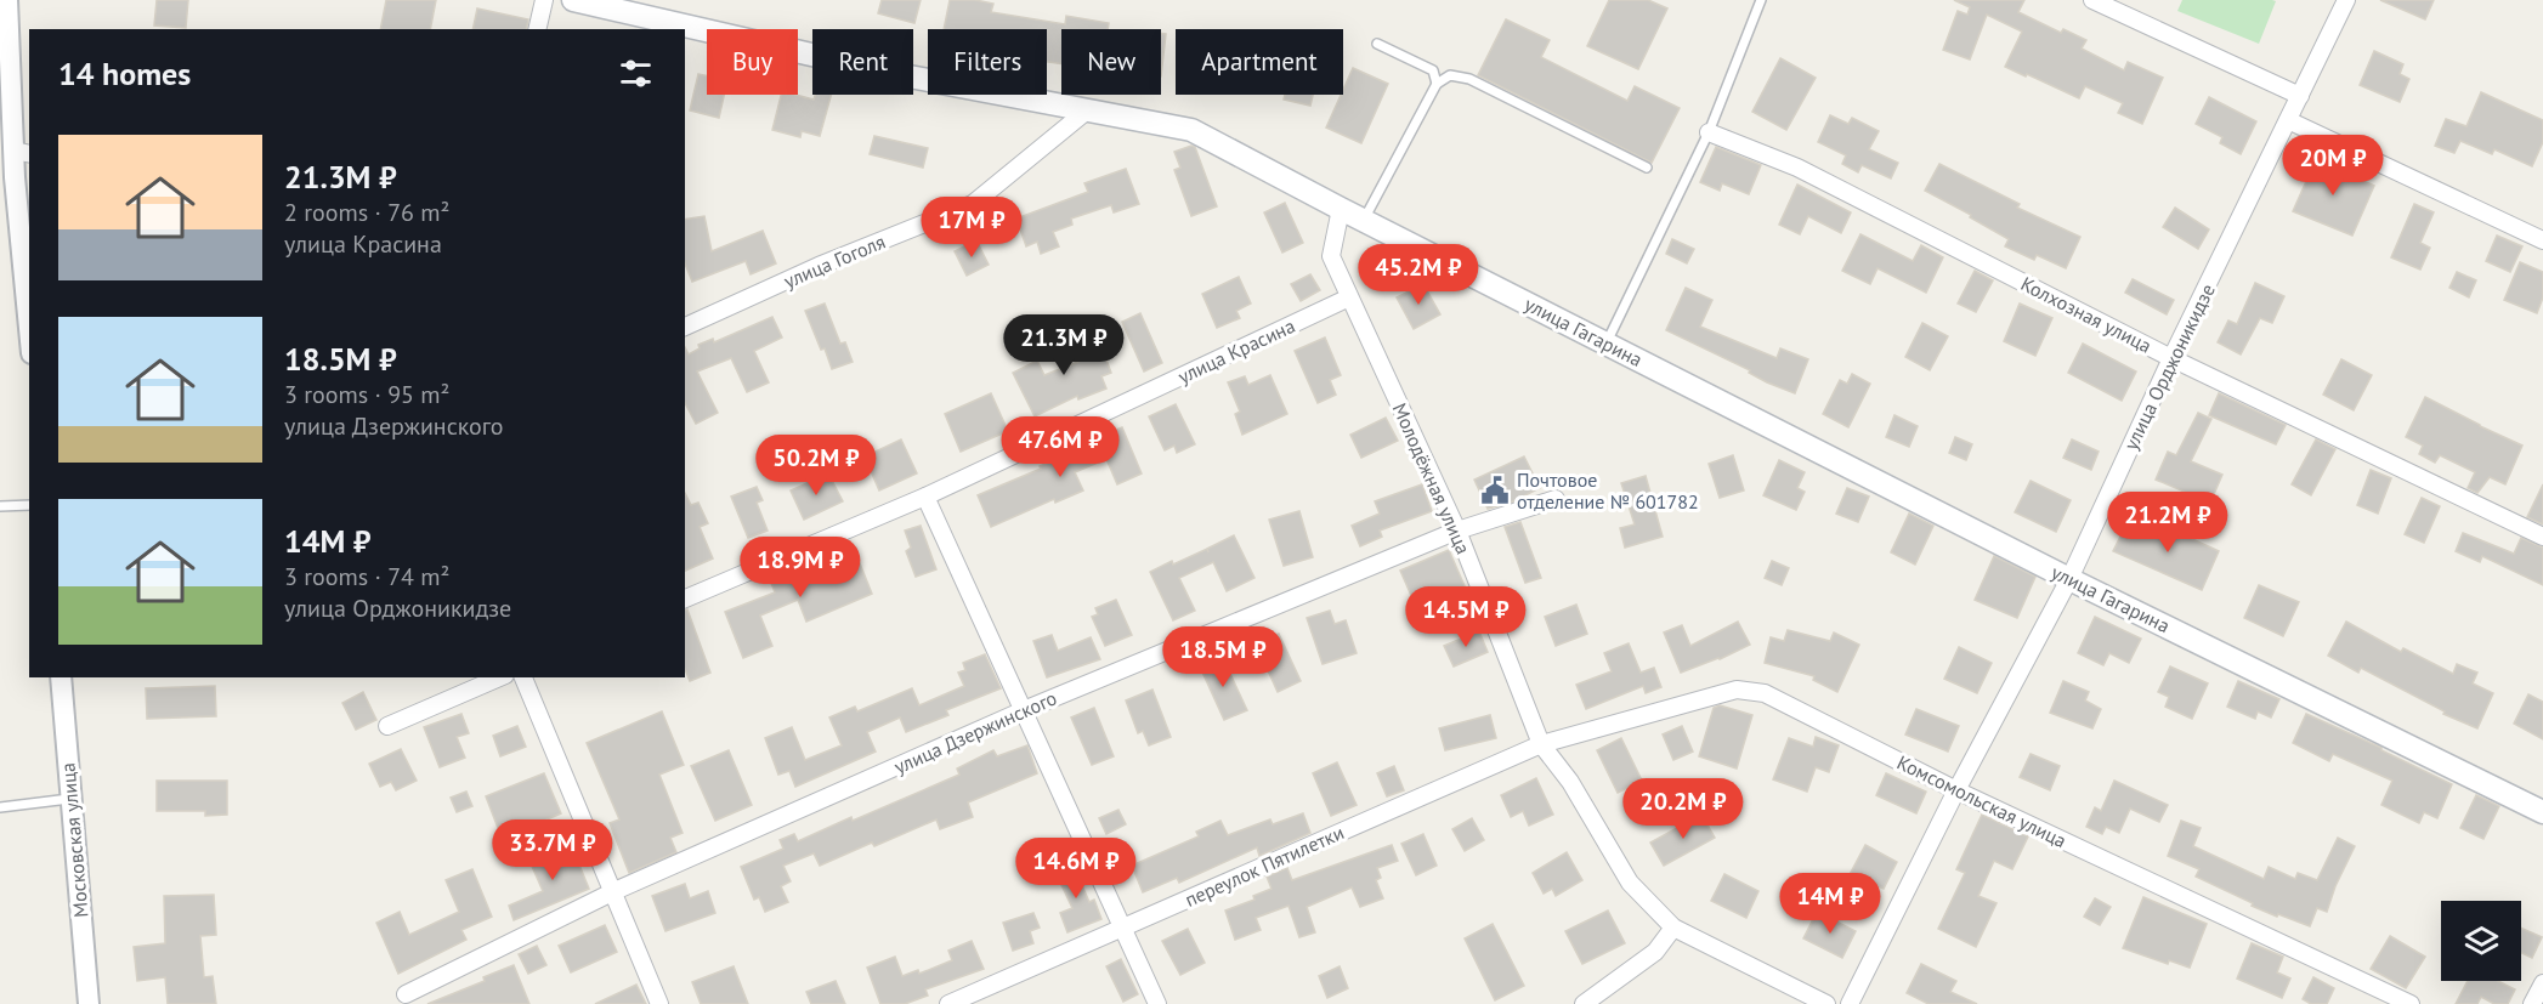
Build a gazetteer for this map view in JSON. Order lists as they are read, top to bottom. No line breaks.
{"streets":{"main road":["улица Гагарина"],"street":["улица Гоголя","Колхозная улица","улица Красина","улица Орджоникидзе","Молодёжная улица","улица Дзержинского","Комсомольская улица","Московская улица","переулок Пятилетки"]},"crossings":[["улица Гоголя","улица Гагарина"],["Колхозная улица","улица Орджоникидзе"],["улица Гагарина","улица Орджоникидзе"],["улица Гагарина","Молодёжная улица"],["улица Красина","Молодёжная улица"],["улица Орджоникидзе","Комсомольская улица"],["Молодёжная улица","улица Дзержинского"],["Молодёжная улица","Комсомольская улица"],["Молодёжная улица","переулок Пятилетки"],["Комсомольская улица","переулок Пятилетки"]],"places":{"public building":["Почтовое отделение № 601782"]},"page":{"chip":["Buy","Rent","Filters","New","Apartment"],"heading":"14 homes","list":[{"name":"21.3M ₽","note":"2 rooms · 76 m² · улица Красина"},{"name":"18.5M ₽","note":"3 rooms · 95 m² · улица Дзержинского"},{"name":"14M ₽","note":"3 rooms · 74 m² · улица Орджоникидзе"}],"price":["20M ₽","17M ₽","45.2M ₽","21.3M ₽","47.6M ₽","50.2M ₽","21.2M ₽","18.9M ₽","14.5M ₽","18.5M ₽","20.2M ₽","33.7M ₽","14.6M ₽","14M ₽"]}}
